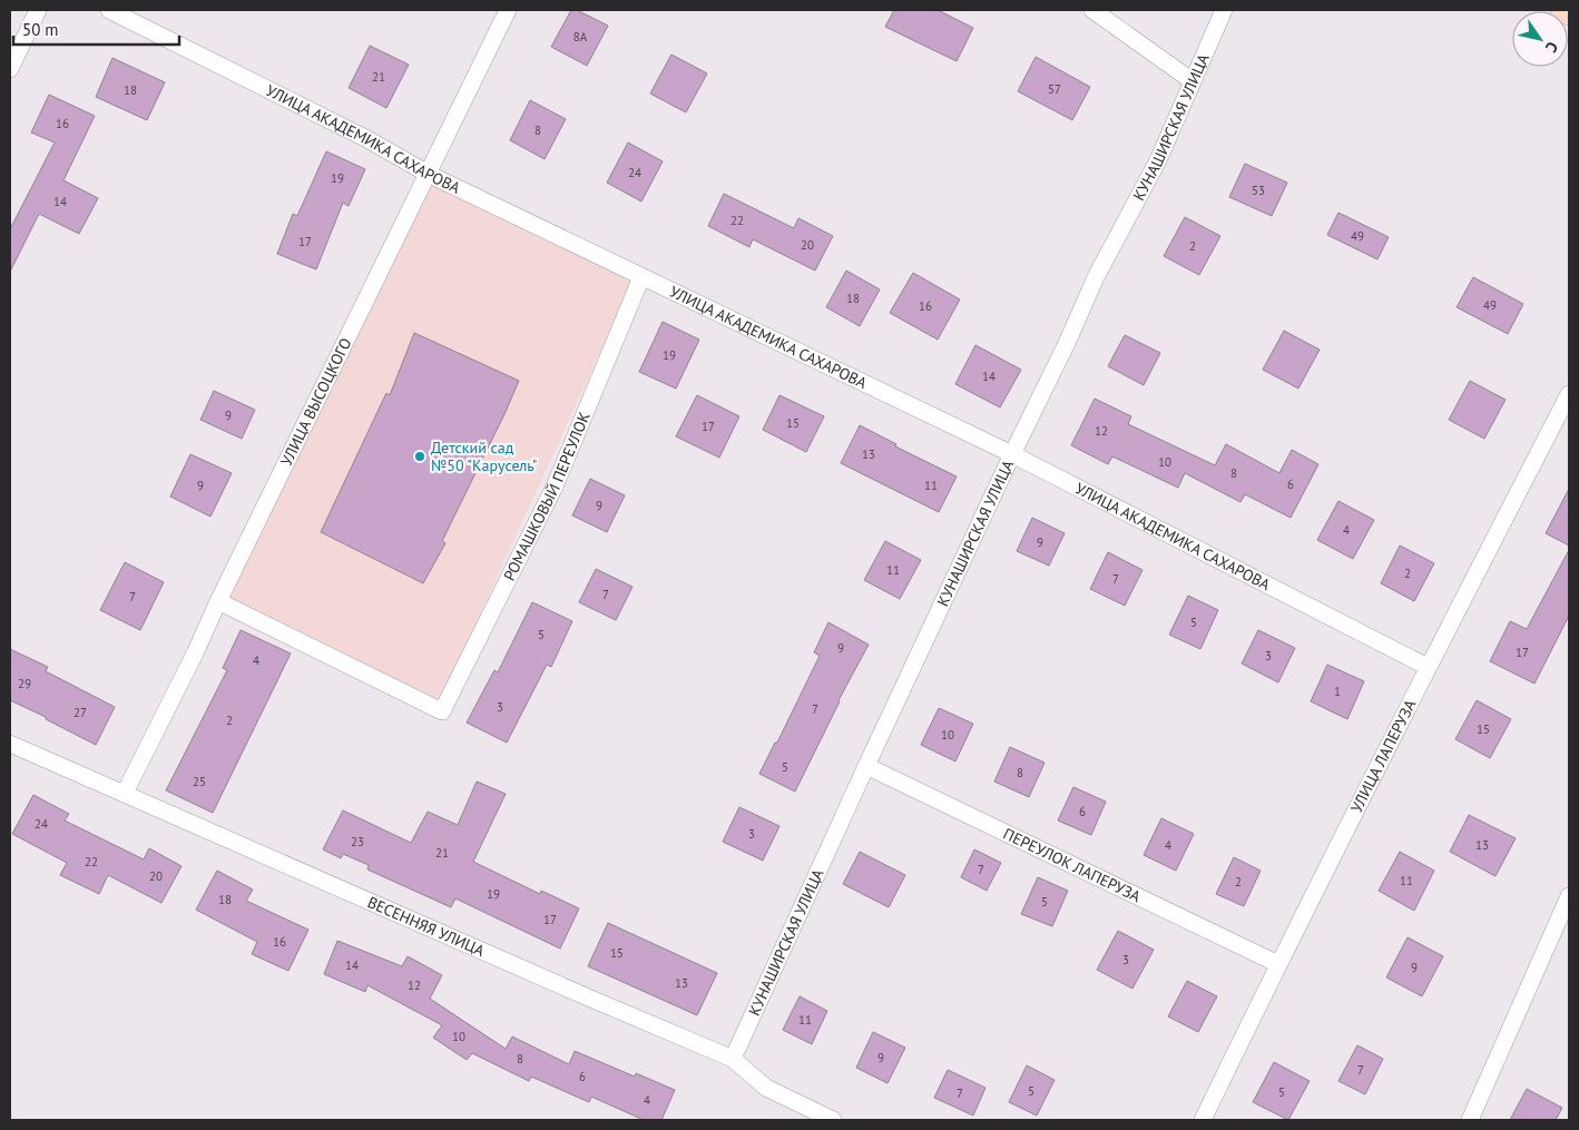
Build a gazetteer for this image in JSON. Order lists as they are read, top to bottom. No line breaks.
{"streets":{"street":["КУНАШИРСКАЯ УЛИЦА","УЛИЦА АКАДЕМИКА САХАРОВА","УЛИЦА ВЫСОЦКОГО","РОМАШКОВЫЙ ПЕРЕУЛОК","УЛИЦА ЛАПЕРУЗА","ПЕРЕУЛОК ЛАПЕРУЗА","ВЕСЕННЯЯ УЛИЦА"]},"crossings":[["КУНАШИРСКАЯ УЛИЦА","УЛИЦА АКАДЕМИКА САХАРОВА"],["КУНАШИРСКАЯ УЛИЦА","ПЕРЕУЛОК ЛАПЕРУЗА"],["КУНАШИРСКАЯ УЛИЦА","ВЕСЕННЯЯ УЛИЦА"],["УЛИЦА АКАДЕМИКА САХАРОВА","УЛИЦА ВЫСОЦКОГО"],["УЛИЦА АКАДЕМИКА САХАРОВА","РОМАШКОВЫЙ ПЕРЕУЛОК"],["УЛИЦА АКАДЕМИКА САХАРОВА","УЛИЦА ЛАПЕРУЗА"],["УЛИЦА ВЫСОЦКОГО","РОМАШКОВЫЙ ПЕРЕУЛОК"],["УЛИЦА ВЫСОЦКОГО","ВЕСЕННЯЯ УЛИЦА"],["УЛИЦА ЛАПЕРУЗА","ПЕРЕУЛОК ЛАПЕРУЗА"]],"places":["Детский сад №50 \"Карусель\""],"house_numbers":["8А","21","57","18","16","8","24","19","53","14","22","49","17","20","2","18","49","16","19","14","9","15","17","12","13","10","8","6","9","11","9","4","9","11","2","7","7","7","5","5","9","17","3","4","29","1","3","7","27","2","15","10","5","8","25","6","24","3","23","4","13","21","22","7","20","11","2","19","18","5","17","16","15","3","14","9","13","12","11","10","9","8","7","6","5","5","7","4"],"scale_bar":"50 m","north":"bottom right"}
